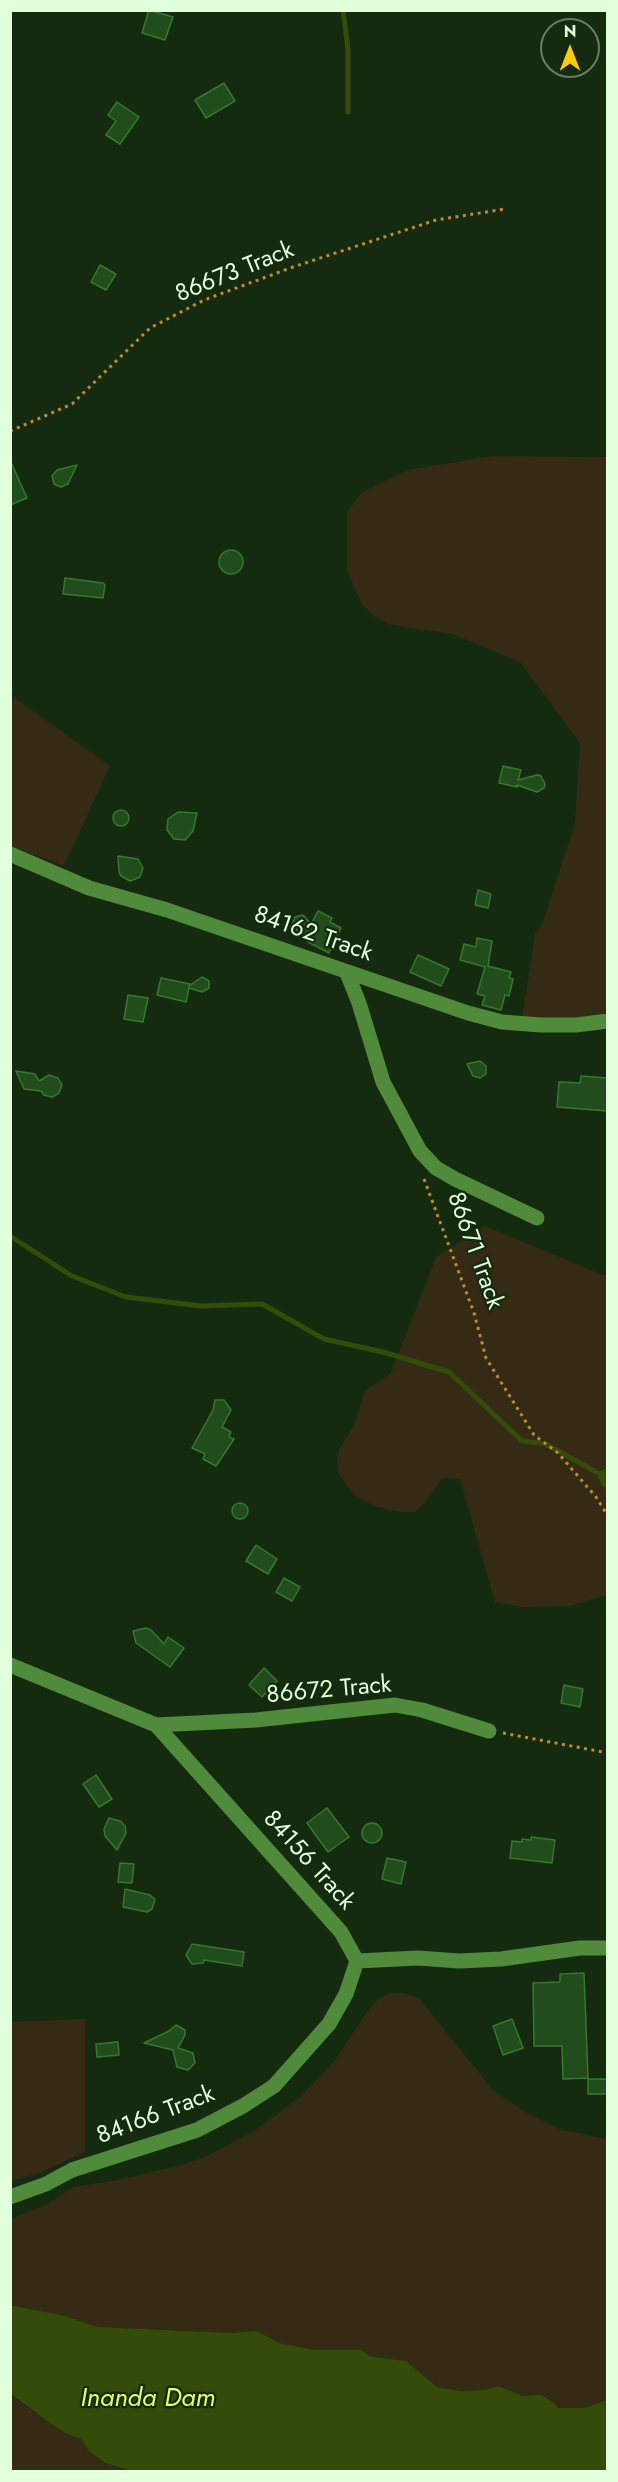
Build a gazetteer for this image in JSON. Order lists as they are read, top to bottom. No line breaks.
{"streets":{"street":["84162 Track","86672 Track","84156 Track","84166 Track"],"path":["86673 Track","86671 Track"]},"crossings":[["86672 Track","84156 Track"],["84156 Track","84166 Track"]],"water":["Inanda Dam"],"north":"top"}
